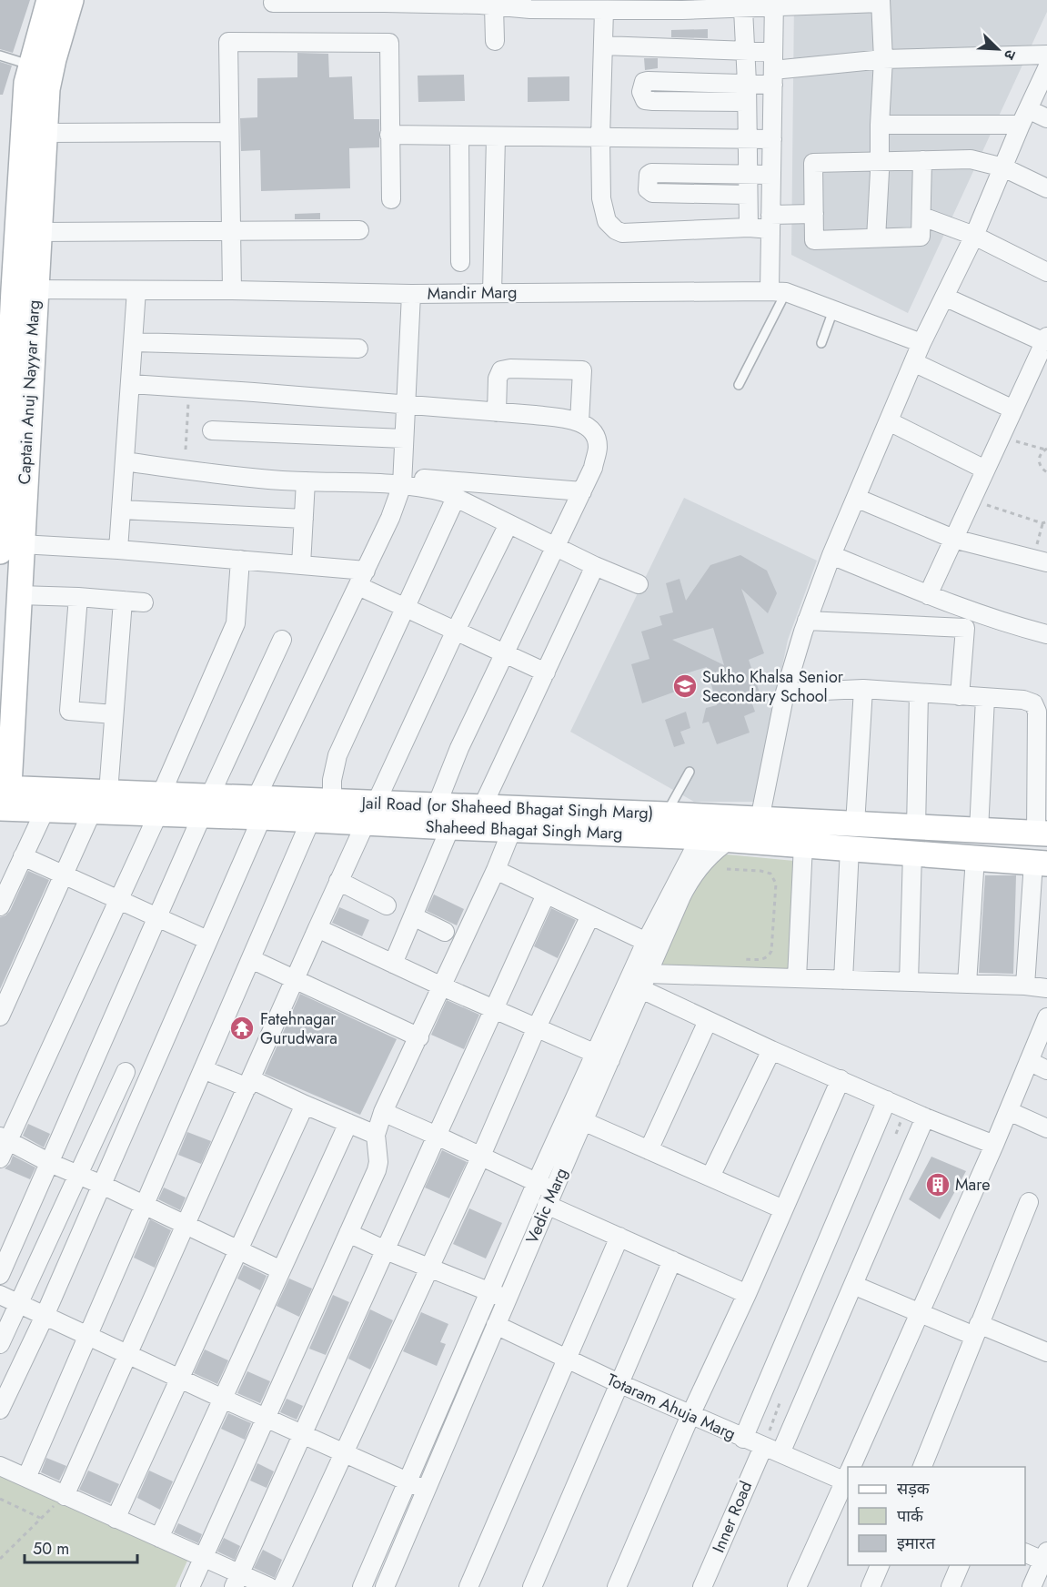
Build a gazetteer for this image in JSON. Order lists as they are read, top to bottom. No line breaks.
{"streets":{"main road":["Captain Anuj Nayyar Marg","Jail Road (or Shaheed Bhagat Singh Marg)","Shaheed Bhagat Singh Marg"],"street":["Mandir Marg","Vedic Marg","Totaram Ahuja Marg","Inner Road"]},"crossings":[["Mandir Marg","Captain Anuj Nayyar Marg"],["Captain Anuj Nayyar Marg","Jail Road (or Shaheed Bhagat Singh Marg)"],["Jail Road (or Shaheed Bhagat Singh Marg)","Shaheed Bhagat Singh Marg"],["Shaheed Bhagat Singh Marg","Vedic Marg"],["Vedic Marg","Totaram Ahuja Marg"],["Totaram Ahuja Marg","Inner Road"]],"places":{"school or university":["Sukho Khalsa Senior Secondary School"],"temple":["Fatehnagar Gurudwara"],"building":["Mare"]},"legend":["सड़क","पार्क","इमारत"],"scale_bar":"50 m","north":"bottom right"}
